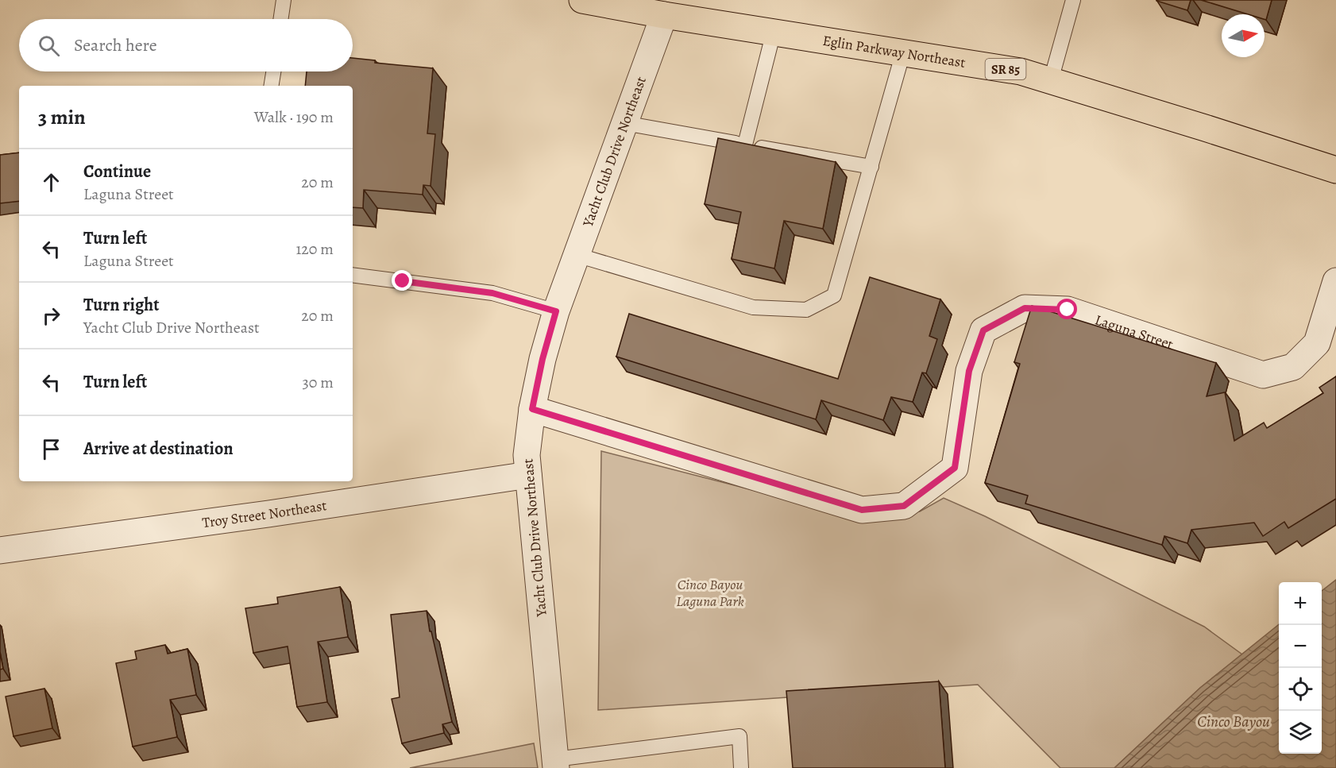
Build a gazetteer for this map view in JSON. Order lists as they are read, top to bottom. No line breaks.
{"streets":{"highway":["Eglin Parkway Northeast","SR 85"],"street":["Yacht Club Drive Northeast","Laguna Street","Troy Street Northeast"]},"crossings":[["Eglin Parkway Northeast","Yacht Club Drive Northeast"],["Yacht Club Drive Northeast","Laguna Street"],["Yacht Club Drive Northeast","Troy Street Northeast"]],"water":["Cinco Bayou"],"parks":["Cinco Bayou Laguna Park"],"north":"right","page":{"search":"Search here","heading":["3 min","Walk · 190 m"],"list":[["Continue","Laguna Street","20 m"],["Turn left","Laguna Street","120 m"],["Turn right","Yacht Club Drive Northeast","20 m"],["Turn left","30 m"],"Arrive at destination"],"map_buttons":["+","−"]}}
